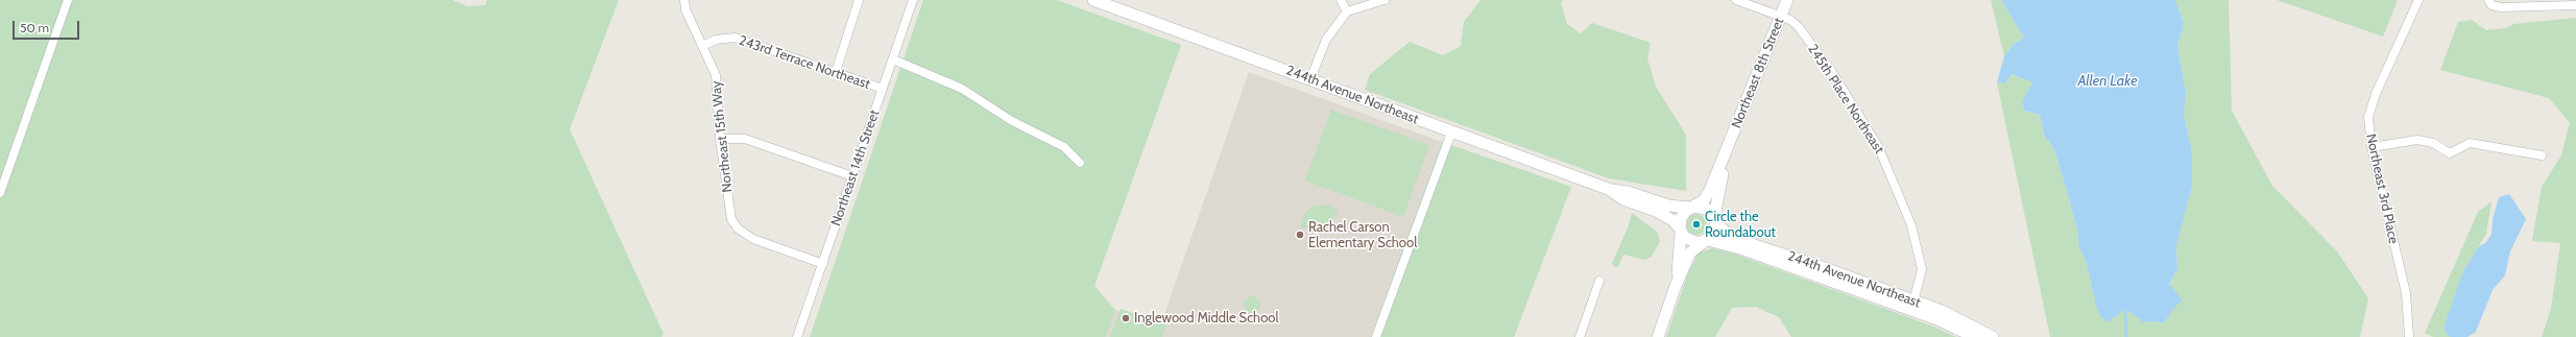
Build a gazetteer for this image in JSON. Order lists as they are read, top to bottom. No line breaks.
{"streets":{"street":["243rd Terrace Northeast","Northeast 8th Street","244th Avenue Northeast","245th Place Northeast","Northeast 15th Way","Northeast 14th Street","Northeast 3rd Place"]},"crossings":[["243rd Terrace Northeast","Northeast 15th Way"],["243rd Terrace Northeast","Northeast 14th Street"],["Northeast 8th Street","244th Avenue Northeast"],["Northeast 8th Street","245th Place Northeast"],["244th Avenue Northeast","245th Place Northeast"],["Northeast 15th Way","Northeast 14th Street"]],"water":["Allen Lake"],"places":["Circle the Roundabout","Rachel Carson Elementary School","Inglewood Middle School"],"scale_bar":"50 m"}
